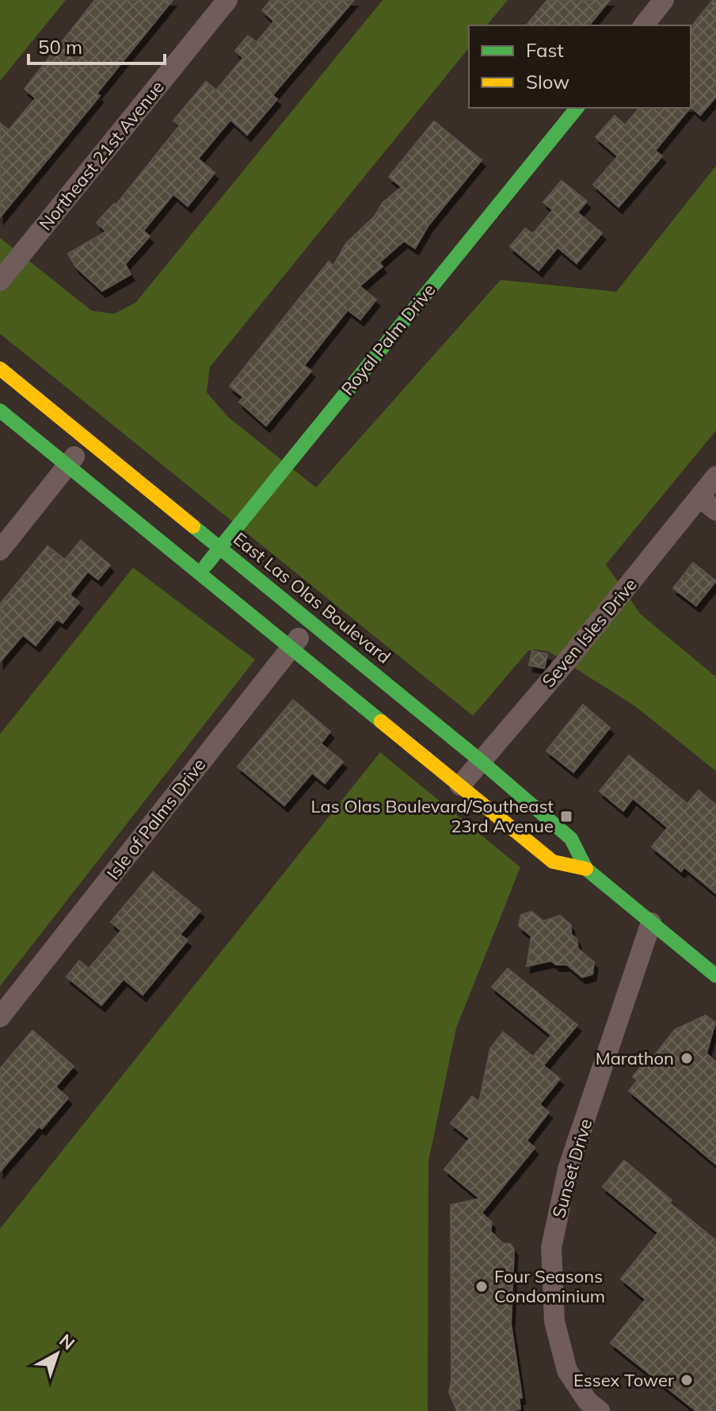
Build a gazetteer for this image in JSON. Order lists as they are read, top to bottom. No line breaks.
{"streets":{"main road":["Royal Palm Drive","East Las Olas Boulevard"],"street":["Northeast 21st Avenue","Seven Isles Drive","Isle of Palms Drive","Sunset Drive"]},"crossings":[["Royal Palm Drive","East Las Olas Boulevard"],["East Las Olas Boulevard","Seven Isles Drive"],["East Las Olas Boulevard","Isle of Palms Drive"],["East Las Olas Boulevard","Sunset Drive"]],"places":{"transit":["Las Olas Boulevard/Southeast 23rd Avenue"],"other":["Marathon","Four Seasons Condominium","Essex Tower"]},"legend":["Fast","Slow"],"scale_bar":"50 m","north":"top right"}
